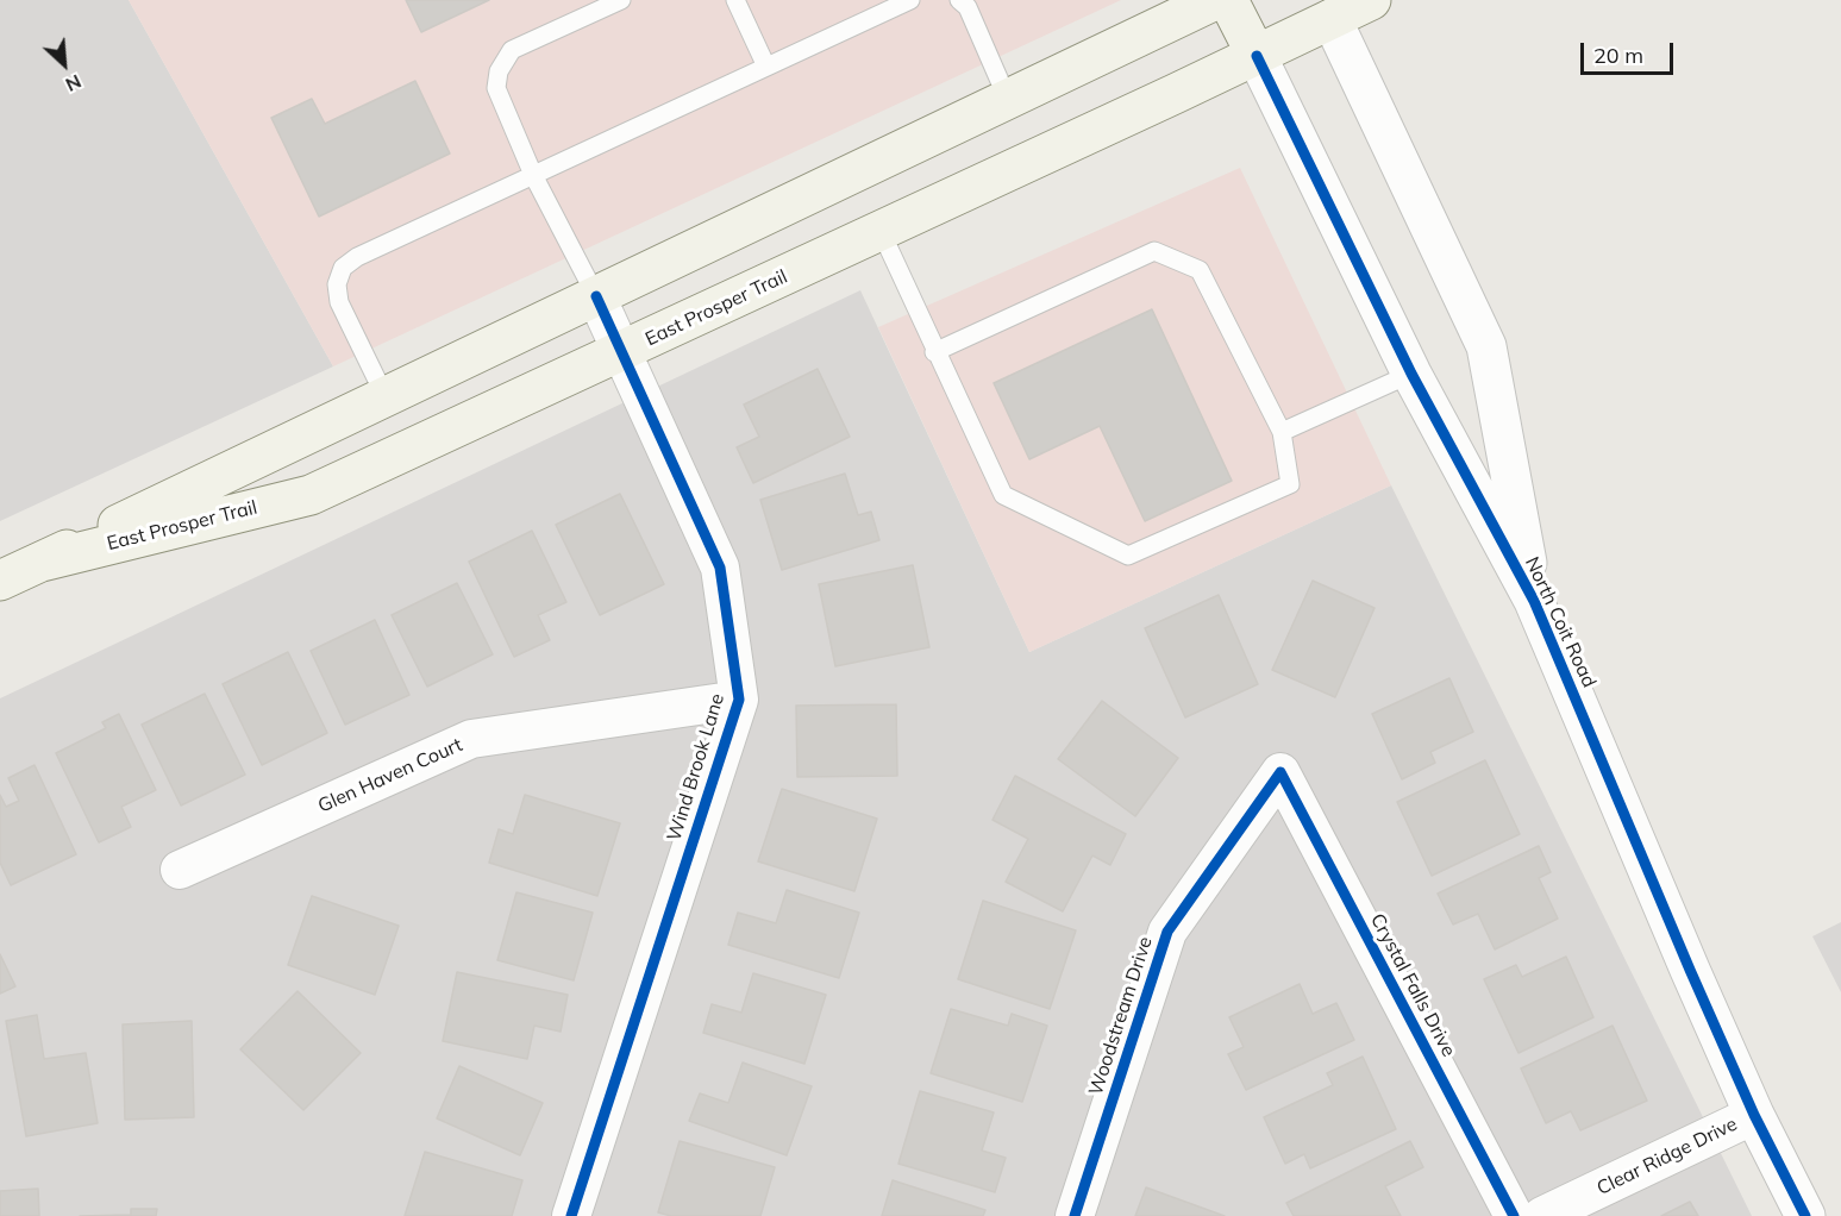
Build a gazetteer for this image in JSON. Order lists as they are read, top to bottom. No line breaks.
{"streets":{"main road":["East Prosper Trail","North Coit Road"],"street":["Wind Brook Lane","Glen Haven Court","Crystal Falls Drive","Woodstream Drive","Clear Ridge Drive"]},"crossings":[["East Prosper Trail","North Coit Road"],["East Prosper Trail","Wind Brook Lane"],["North Coit Road","Clear Ridge Drive"],["Wind Brook Lane","Glen Haven Court"],["Crystal Falls Drive","Woodstream Drive"]],"scale_bar":"20 m","north":"bottom right"}
